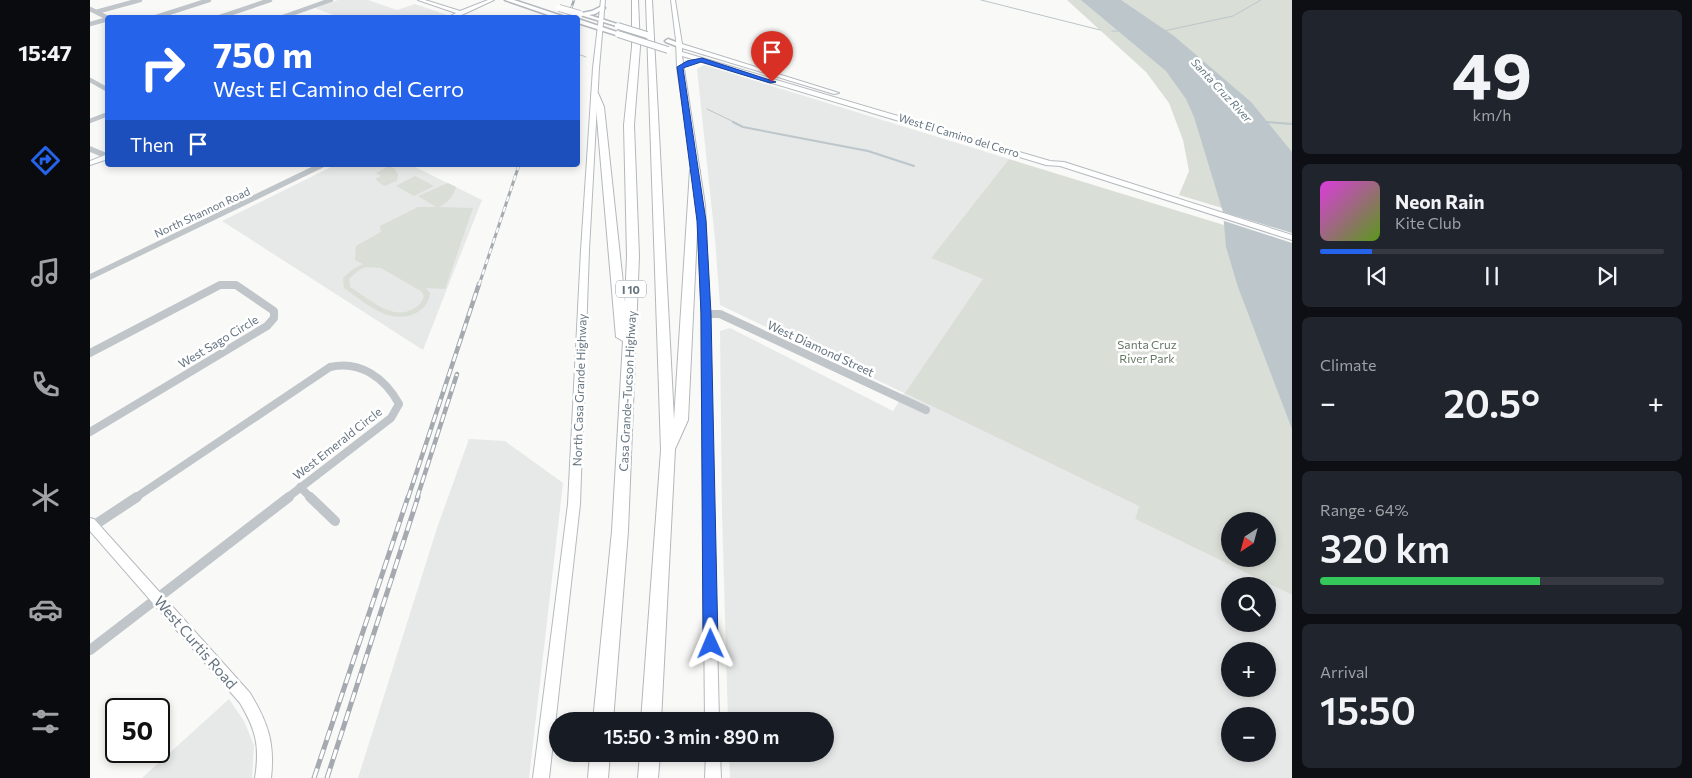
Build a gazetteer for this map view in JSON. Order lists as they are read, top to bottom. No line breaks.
{"streets":{"highway":["I 10","Casa Grande-Tucson Highway"],"main road":["West El Camino del Cerro","North Casa Grande Highway","West Curtis Road"],"street":["North Shannon Road","West Sago Circle","West Diamond Street","West Emerald Circle"]},"crossings":[["West Emerald Circle","West Curtis Road"]],"water":["Santa Cruz River"],"parks":["Santa Cruz River Park"],"north":"bottom left","page":{"tabs":"15:47","tile":[["49","km/h"],"Climate",["Range · 64%","320 km"],["Arrival","15:50"]],"turn":["750 m","West El Camino del Cerro"],"then":"Then","song":["Neon Rain","Kite Club"],"heat":["−","20.5°","+"],"map_buttons":["+","−"],"limit":"50","trip":"15:50 · 3 min · 890 m"}}
